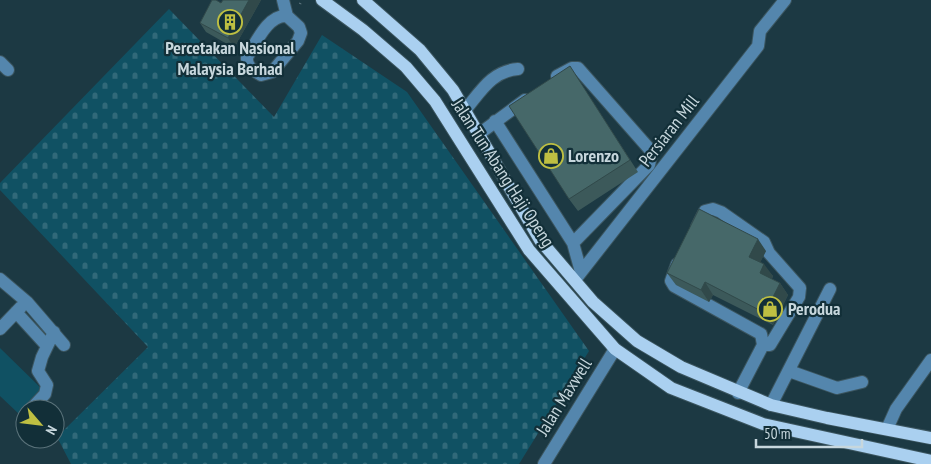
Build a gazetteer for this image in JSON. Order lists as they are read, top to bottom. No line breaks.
{"streets":{"main road":["Jalan Tun Abang Haji Openg"],"street":["Persiaran Mill","Jalan Maxwell"]},"crossings":[["Persiaran Mill","Jalan Tun Abang Haji Openg"],["Jalan Tun Abang Haji Openg","Jalan Maxwell"]],"places":{"building":["Percetakan Nasional Malaysia Berhad"],"shop":["Lorenzo","Perodua"]},"scale_bar":"50 m","north":"bottom right"}
